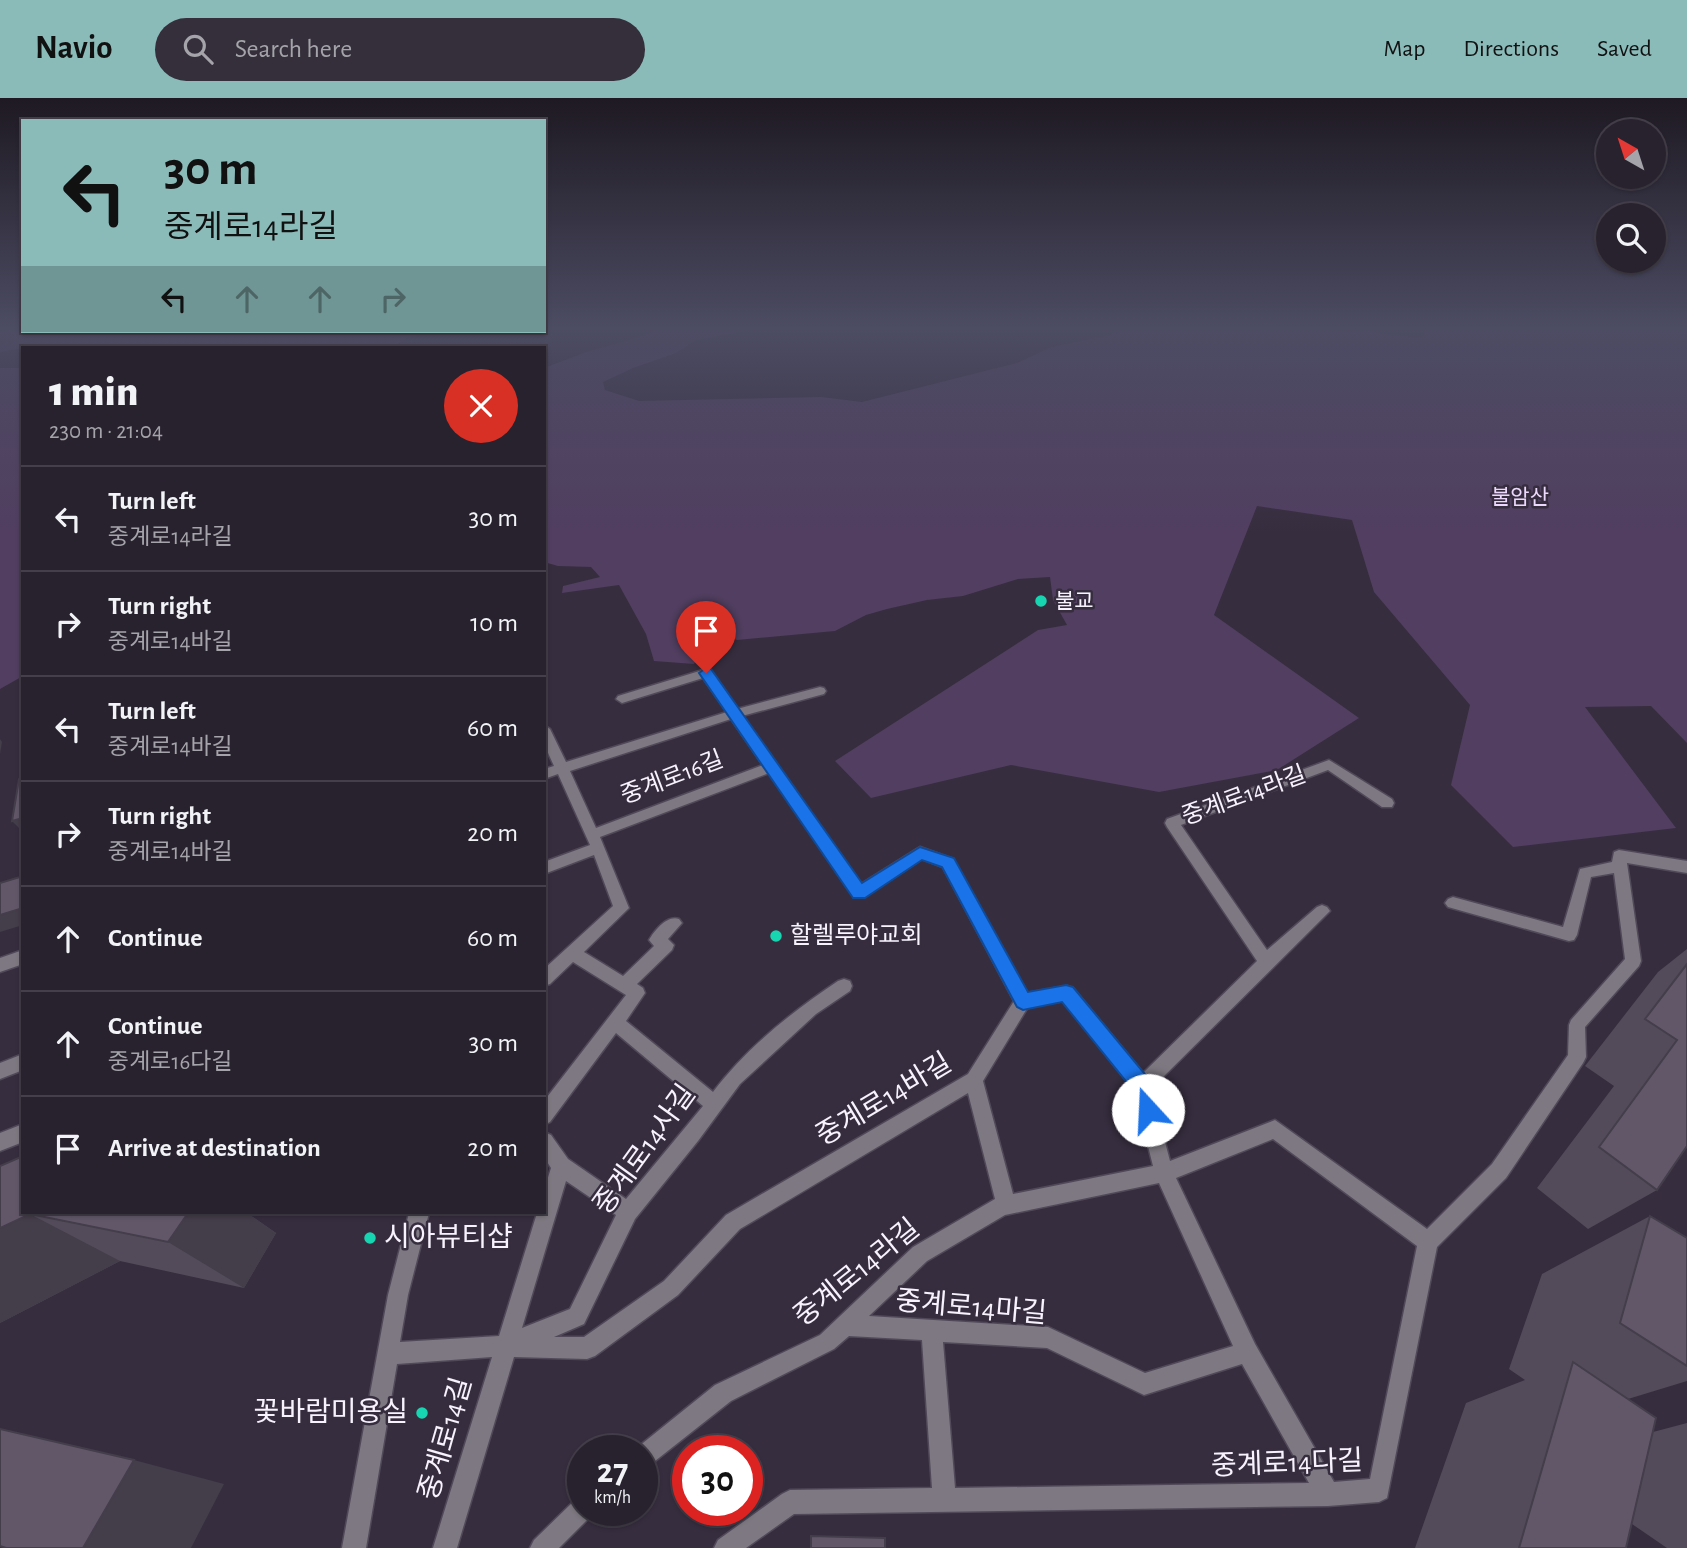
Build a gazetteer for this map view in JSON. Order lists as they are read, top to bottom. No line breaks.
{"streets":{"street":["중계로16길","중계로14라길","중계로14바길","중계로14사길","중계로14마길","중계로14길","중계로14다길"]},"crossings":[["중계로14라길","중계로14마길"],["중계로14바길","중계로14사길"],["중계로14바길","중계로14길"],["중계로14사길","중계로14길"]],"parks":["불암산"],"places":["불교","할렐루야교회","시아뷰티샵","꽃바람미용실"],"north":"top left","page":{"header":"Navio","search":"Search here","nav":["Map","Directions","Saved"],"turn":["30 m","중계로14라길"],"heading":["1 min","230 m · 21:04"],"list":[{"name":"Turn left","note":"중계로14라길","value":"30 m"},{"name":"Turn right","note":"중계로14바길","value":"10 m"},{"name":"Turn left","note":"중계로14바길","value":"60 m"},{"name":"Turn right","note":"중계로14바길","value":"20 m"},{"name":"Continue","value":"60 m"},{"name":"Continue","note":"중계로16다길","value":"30 m"},{"name":"Arrive at destination","value":"20 m"}],"speed":"27 km/h","limit":"30"}}
